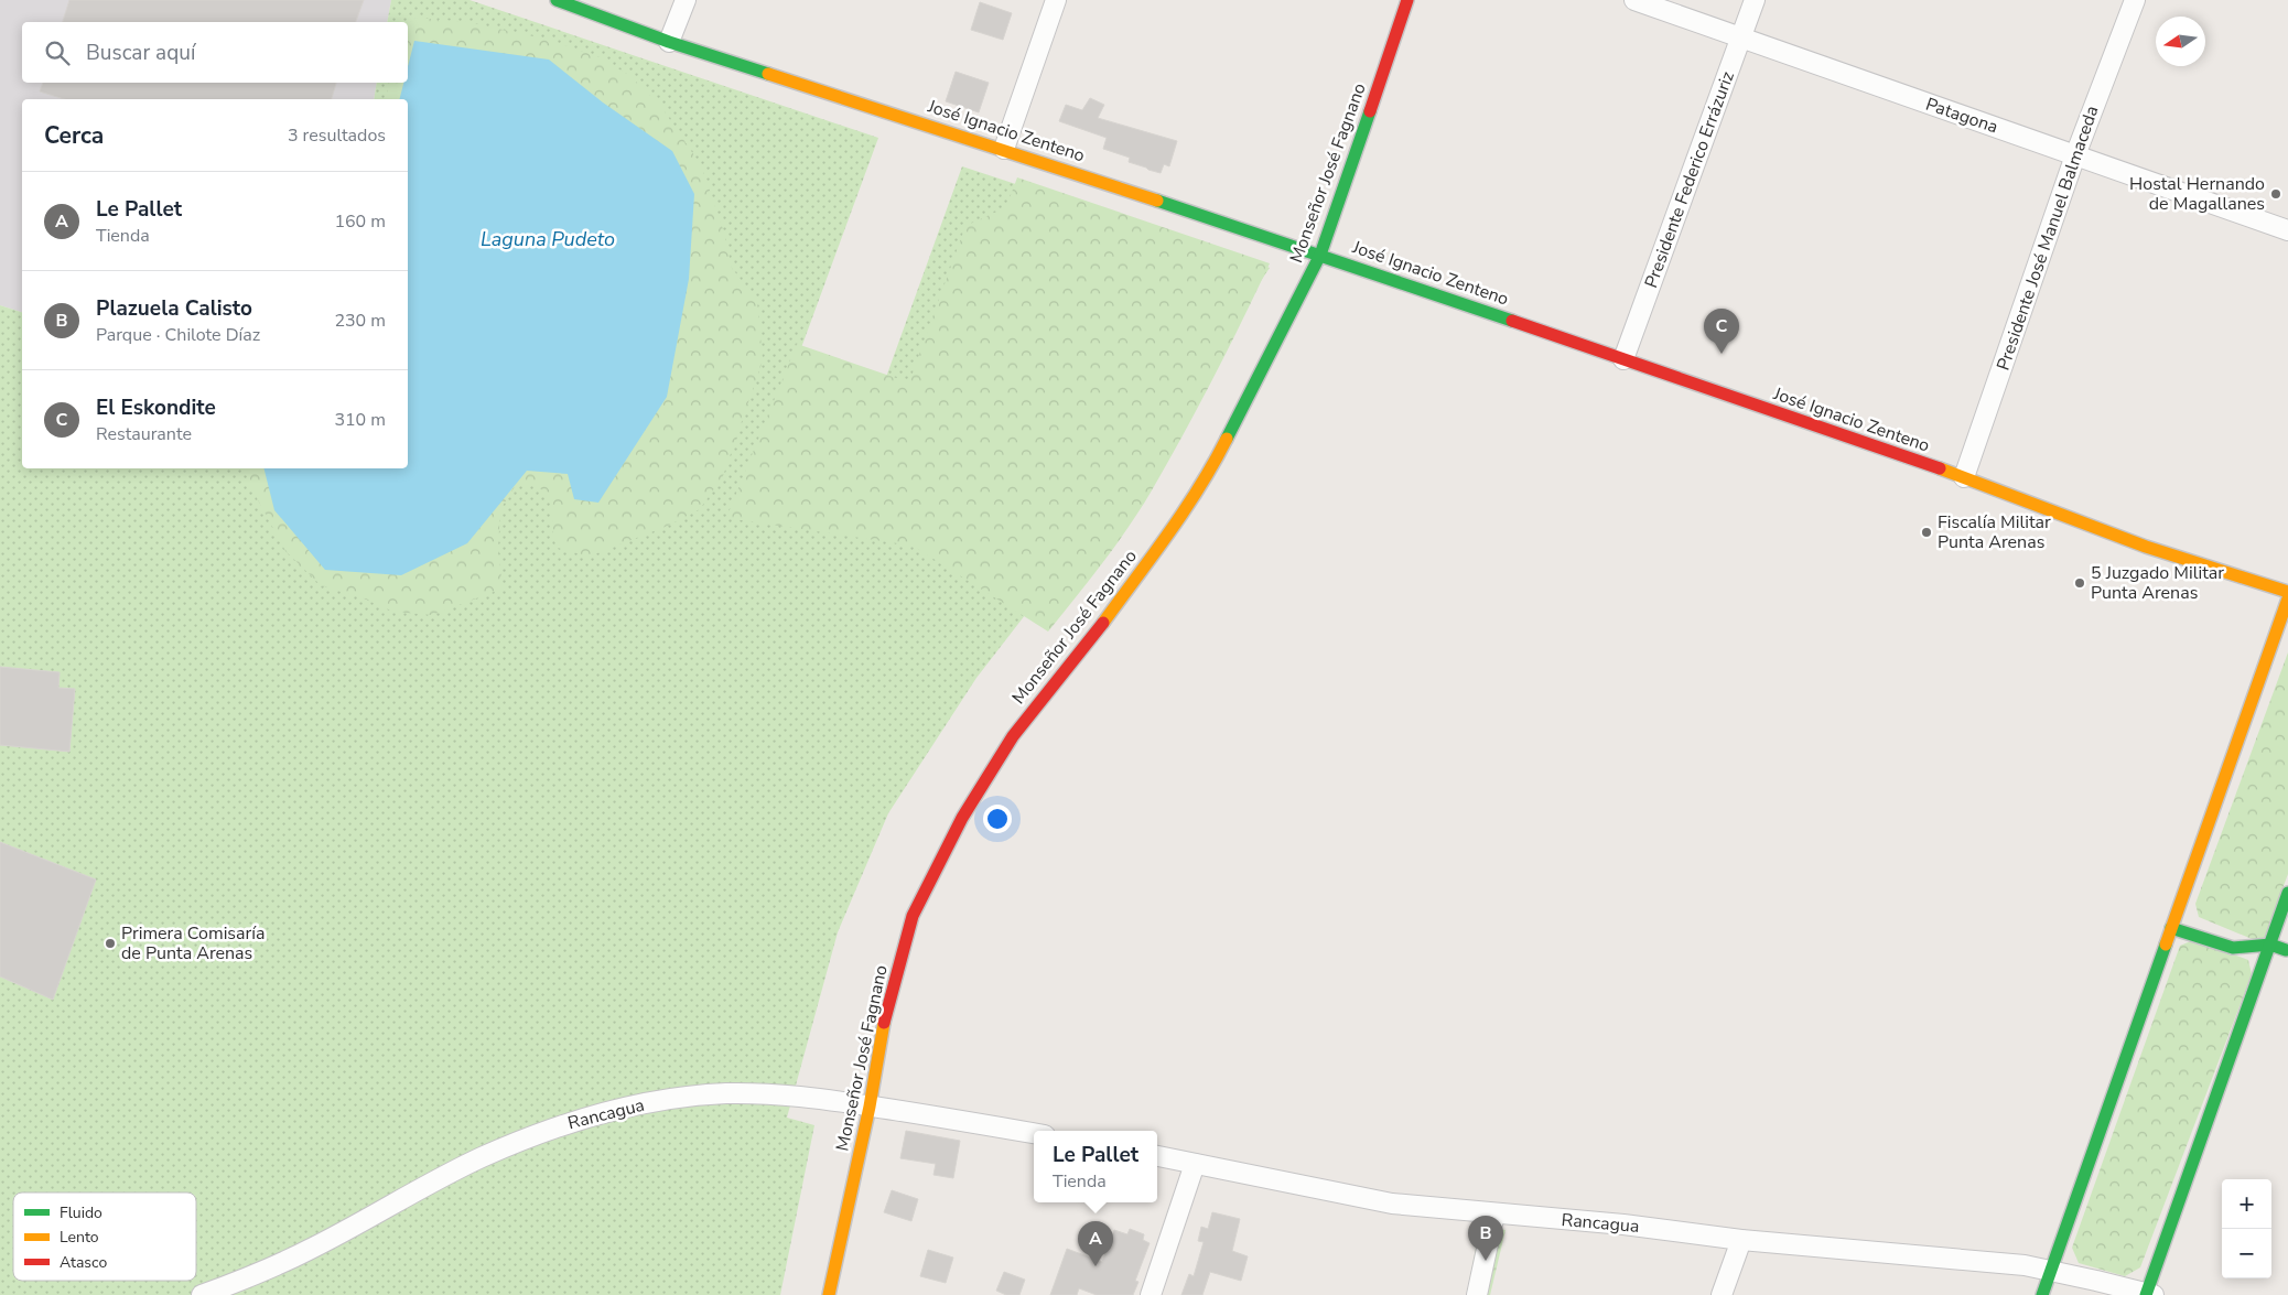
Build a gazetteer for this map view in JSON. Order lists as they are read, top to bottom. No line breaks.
{"streets":{"street":["Patagona","José Ignacio Zenteno","Monseñor José Fagnano","Presidente Federico Errázuriz","Presidente José Manuel Balmaceda","Rancagua"]},"crossings":[["Patagona","Presidente Federico Errázuriz"],["Patagona","Presidente José Manuel Balmaceda"],["José Ignacio Zenteno","Monseñor José Fagnano"],["José Ignacio Zenteno","Presidente Federico Errázuriz"],["José Ignacio Zenteno","Presidente José Manuel Balmaceda"],["Monseñor José Fagnano","Rancagua"]],"water":["Laguna Pudeto"],"places":["Hostal Hernando de Magallanes","Fiscalía Militar Punta Arenas","5 Juzgado Militar Punta Arenas","Primera Comisaría de Punta Arenas"],"legend":["Fluido","Lento","Atasco"],"north":"left","page":{"search":"Buscar aquí","heading":["Cerca","3 resultados"],"list":[{"mark":"A","name":"Le Pallet","note":"Tienda","value":"160 m"},{"mark":"B","name":"Plazuela Calisto","note":"Parque · Chilote Díaz","value":"230 m"},{"mark":"C","name":"El Eskondite","note":"Restaurante","value":"310 m"}],"pins":["C","B","A"],"popup":["Le Pallet","Tienda"],"map_buttons":["+","−"]}}
